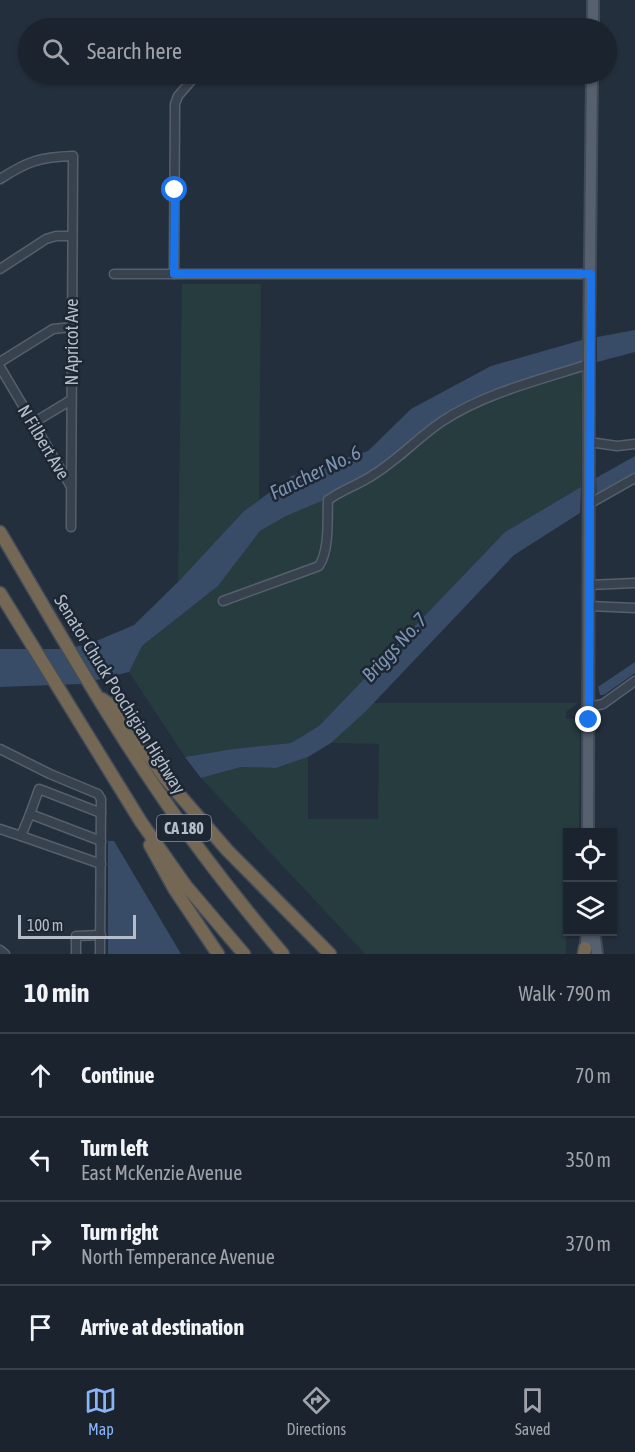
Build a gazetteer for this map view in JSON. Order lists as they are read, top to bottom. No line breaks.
{"streets":{"highway":["Senator Chuck Poochigian Highway","CA 180"],"street":["N Apricot Ave","N Filbert Ave"]},"crossings":[["N Apricot Ave","N Filbert Ave"]],"water":["Fancher No. 6","Briggs No. 7"],"scale_bar":"100 m","page":{"search":"Search here","scale":"100 m","heading":["10 min","Walk · 790 m"],"list":[["Continue","70 m"],["Turn left","East McKenzie Avenue","350 m"],["Turn right","North Temperance Avenue","370 m"],"Arrive at destination"],"nav":["Map","Directions","Saved"]}}
